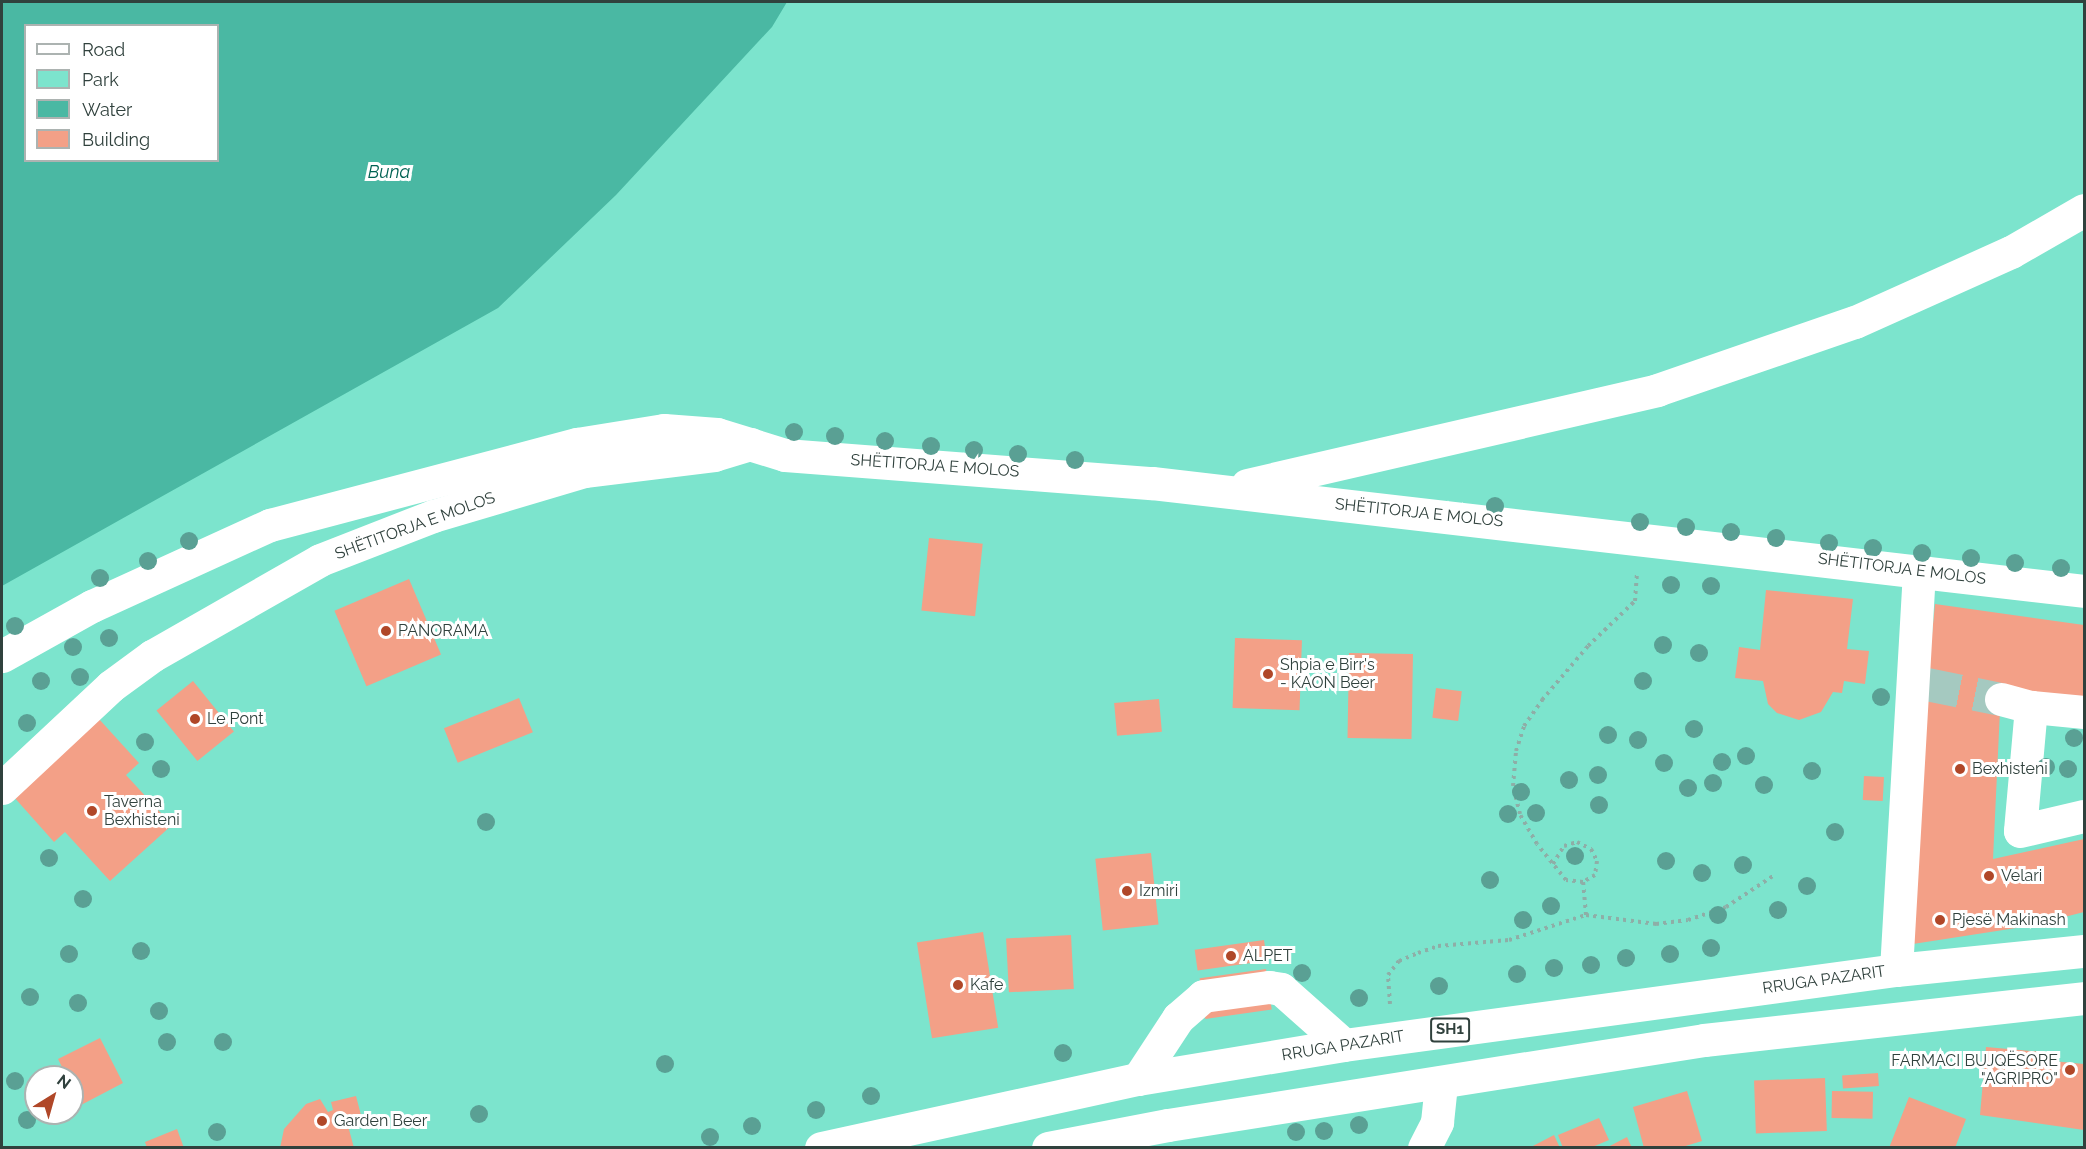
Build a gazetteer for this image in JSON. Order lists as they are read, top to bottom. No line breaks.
{"streets":{"street":["SHËTITORJA E MOLOS","RRUGA PAZARIT","SH1"]},"water":["Buna"],"places":["PANORAMA","Shpia e Birr's - KAON Beer","Le Pont","Bexhisteni","Taverna Bexhisteni","Velari","Izmiri","Pjesë Makinash","ALPET","Kafe","FARMACI BUJQËSORE \"AGRIPRO\"","Garden Beer"],"legend":["Road","Park","Water","Building"],"north":"top right"}
